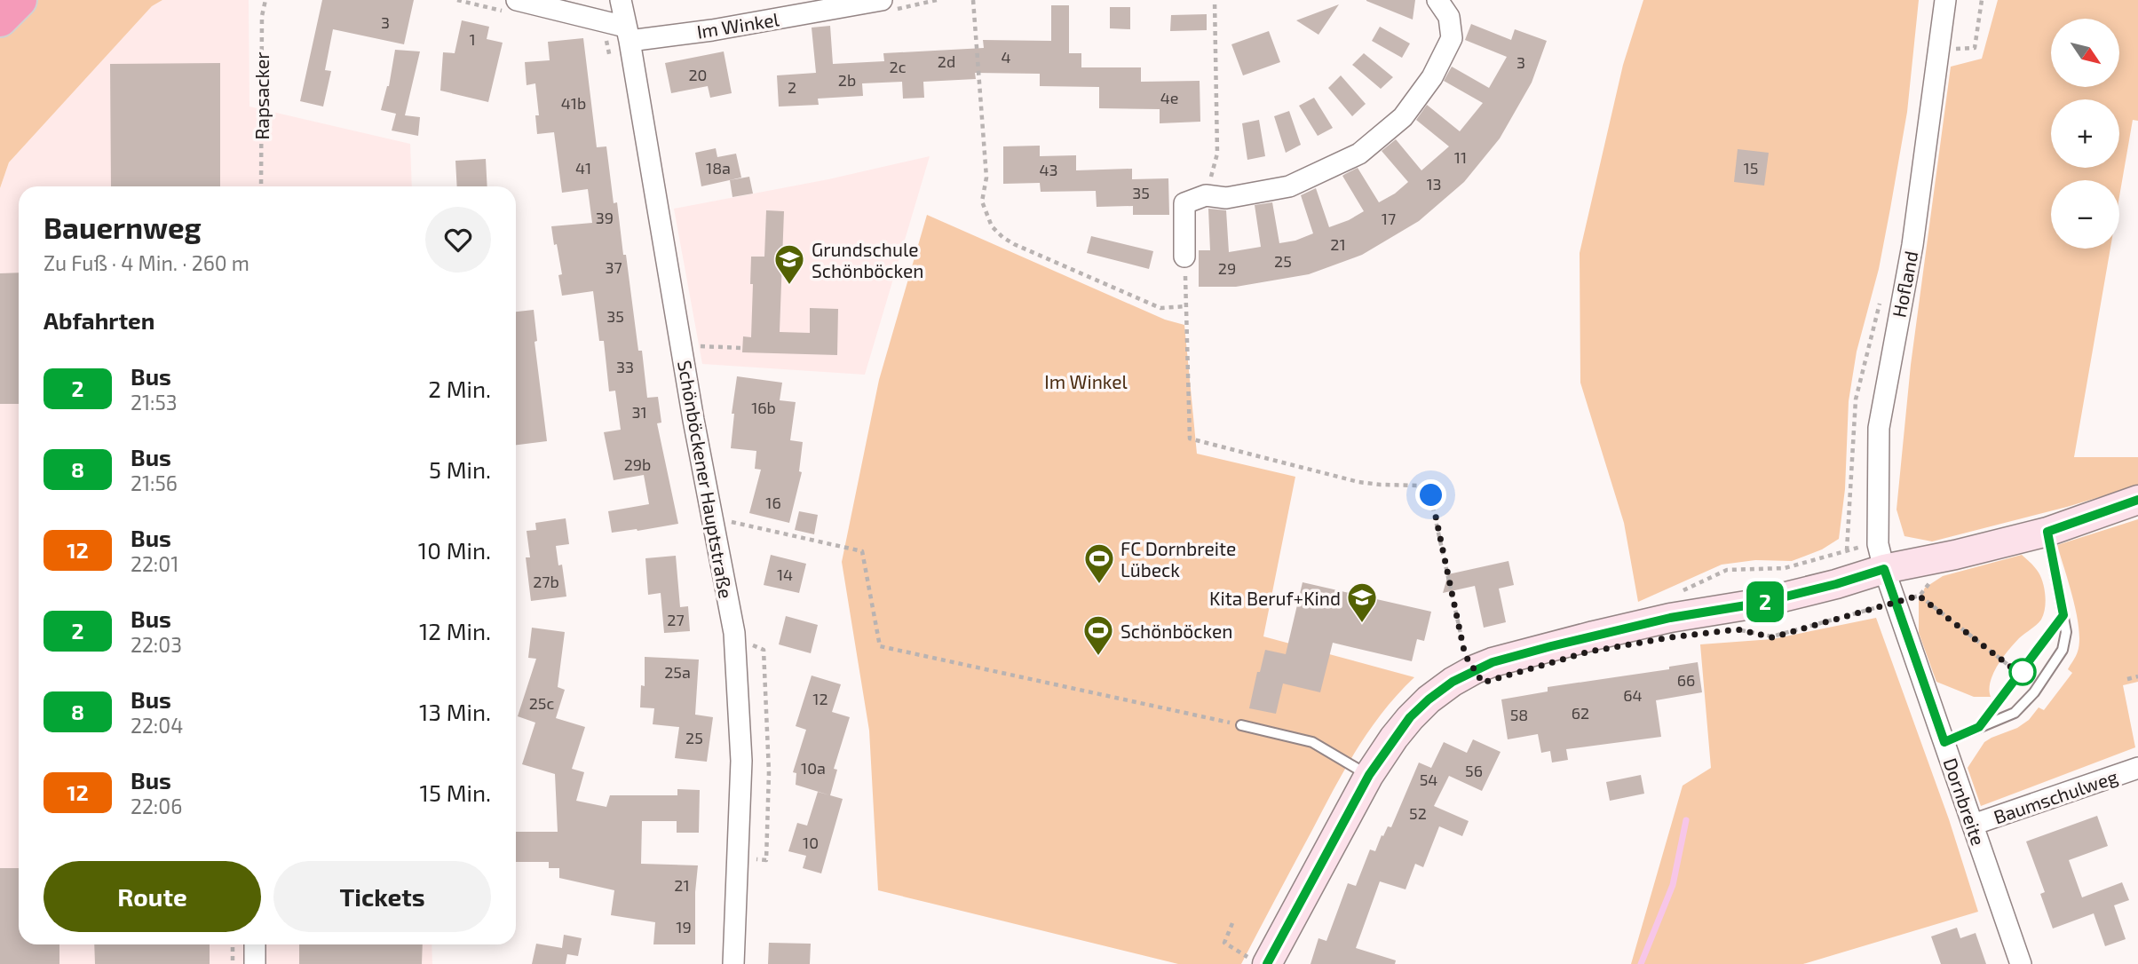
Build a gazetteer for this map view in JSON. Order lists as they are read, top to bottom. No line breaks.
{"streets":{"street":["Im Winkel","Hofland","Schönböckener Hauptstraße","Baumschulweg","Dornbreite"],"path":["Rapsacker"]},"crossings":[["Im Winkel","Schönböckener Hauptstraße"],["Hofland","Dornbreite"],["Baumschulweg","Dornbreite"]],"parks":["Im Winkel"],"places":{"school or university":["Grundschule Schönböcken","Kita Beruf+Kind"],"sports":["FC Dornbreite Lübeck","Schönböcken"]},"lines":["bus line 2"],"house_numbers":["3","1","4","2d","3","2c","20","2b","2","4e","41b","11","41","18a","15","43","13","35","39","17","21","25","37","29","35","33","16b","31","29b","16","14","27b","27","25a","66","64","12","25c","62","58","25","10a","56","54","52","10","21","19"],"north":"bottom right","page":{"on_map":"2","map_buttons":["+","−"],"heading":[["Bauernweg","Zu Fuß · 4 Min. · 260 m"],"Abfahrten"],"list":[{"mark":"2","name":"Bus","note":"21:53","value":"2 Min."},{"mark":"8","name":"Bus","note":"21:56","value":"5 Min."},{"mark":"12","name":"Bus","note":"22:01","value":"10 Min."},{"mark":"2","name":"Bus","note":"22:03","value":"12 Min."},{"mark":"8","name":"Bus","note":"22:04","value":"13 Min."},{"mark":"12","name":"Bus","note":"22:06","value":"15 Min."}],"buttons":["Route","Tickets"]}}
